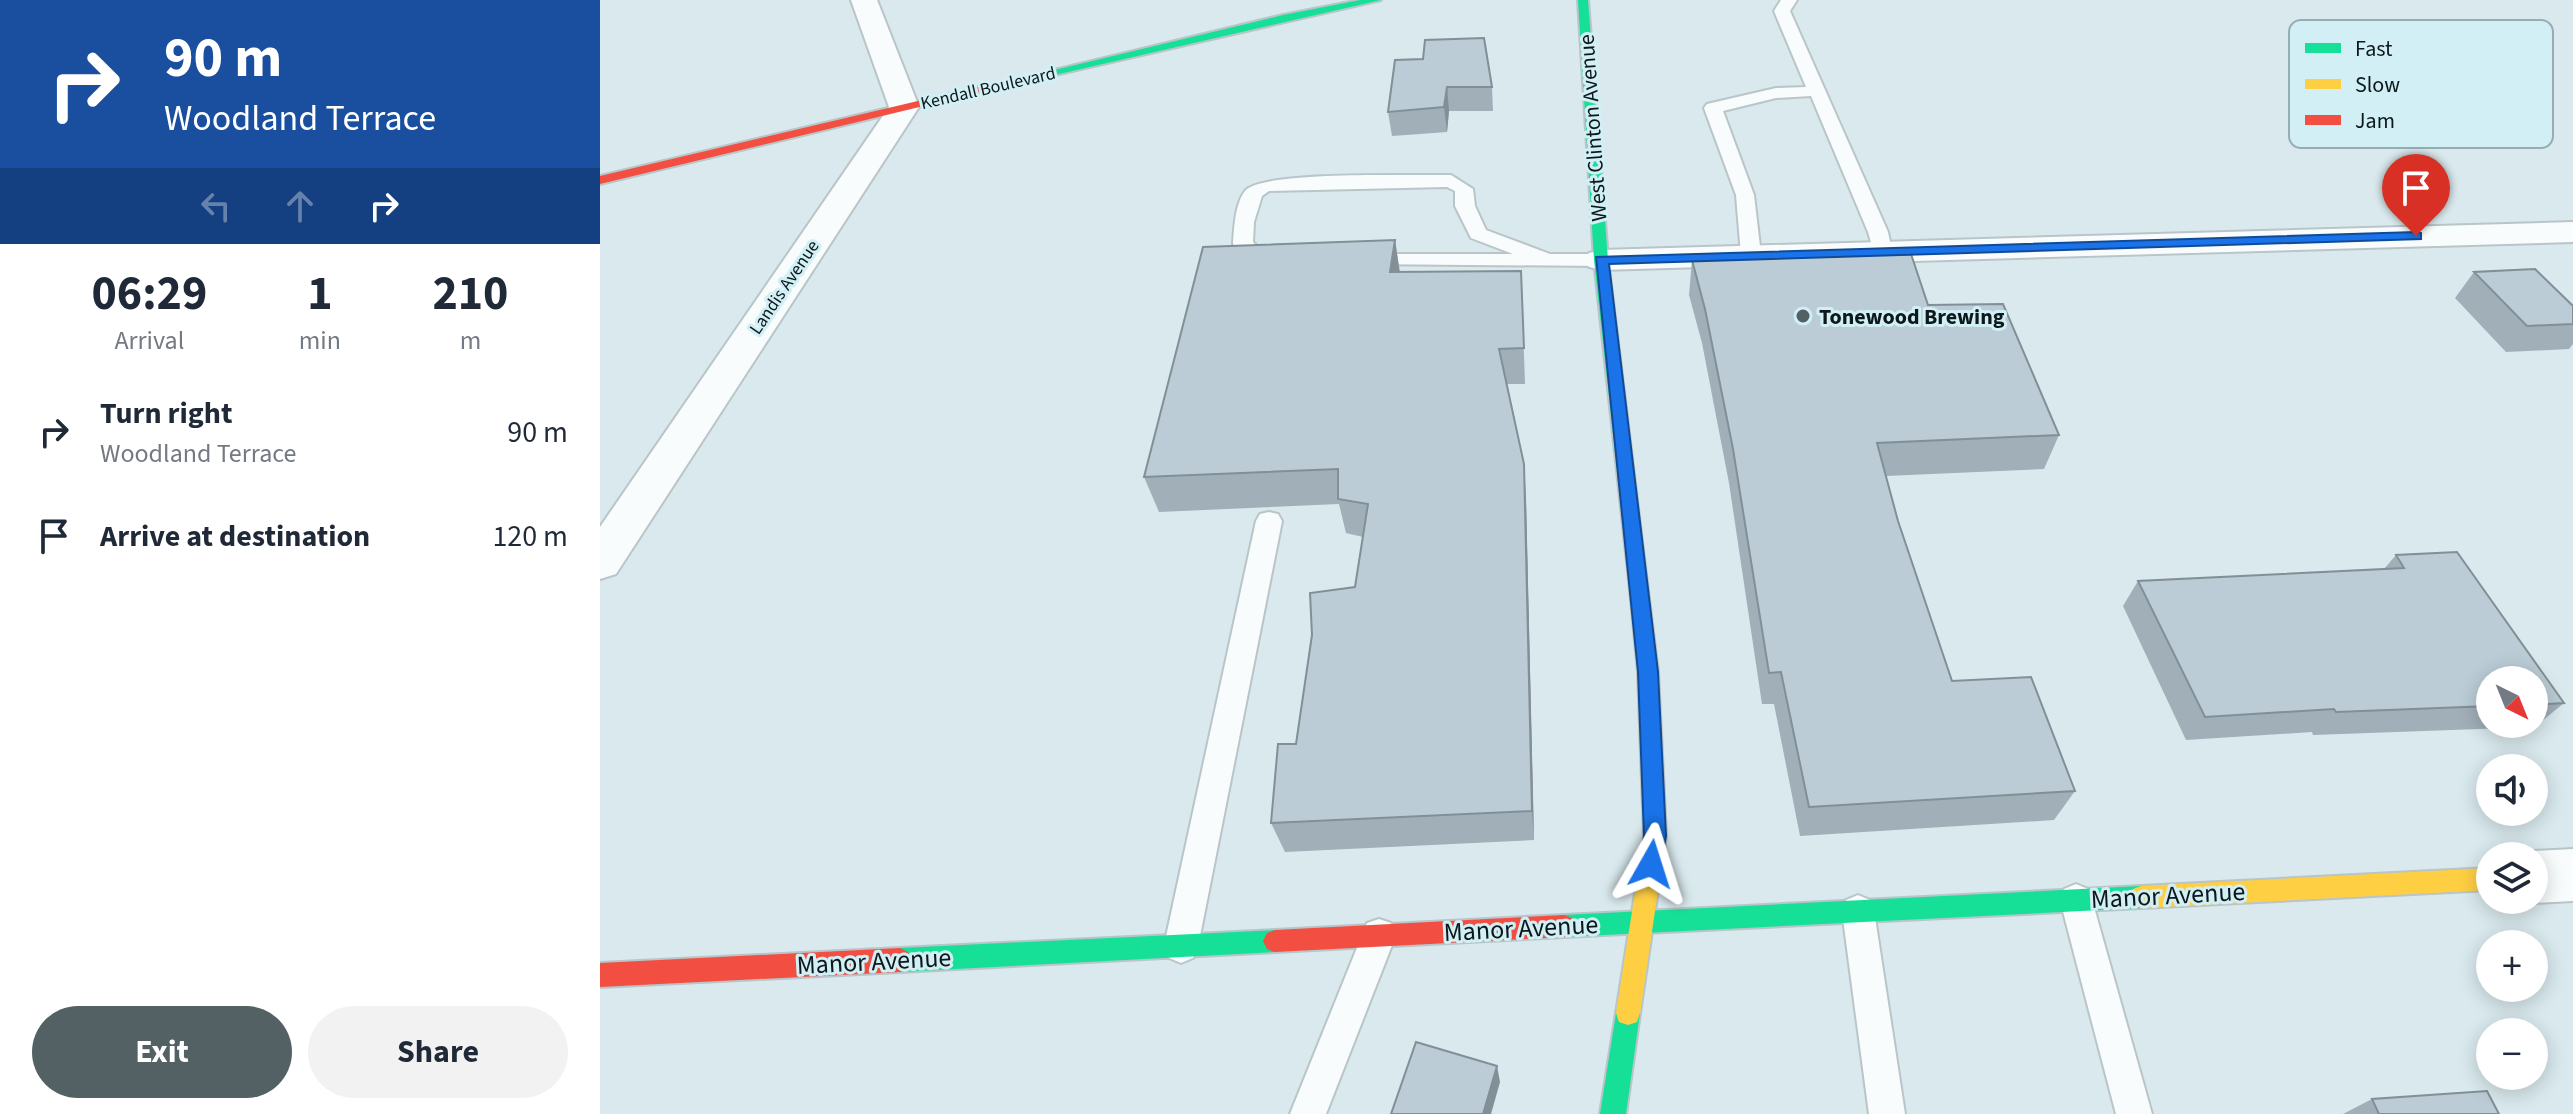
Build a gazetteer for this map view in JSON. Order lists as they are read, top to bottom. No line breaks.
{"streets":{"street":["Kendall Boulevard","West Clinton Avenue","Landis Avenue","Manor Avenue"]},"crossings":[["Kendall Boulevard","Landis Avenue"],["West Clinton Avenue","Manor Avenue"]],"places":["Tonewood Brewing"],"legend":["Fast","Slow","Jam"],"north":"bottom right","page":{"turn":["90 m","Woodland Terrace"],"eta":["06:29","Arrival","1","min","210","m"],"list":[{"name":"Turn right","note":"Woodland Terrace","value":"90 m"},{"name":"Arrive at destination","value":"120 m"}],"map_buttons":["+","−"],"buttons":["Exit","Share"]}}
